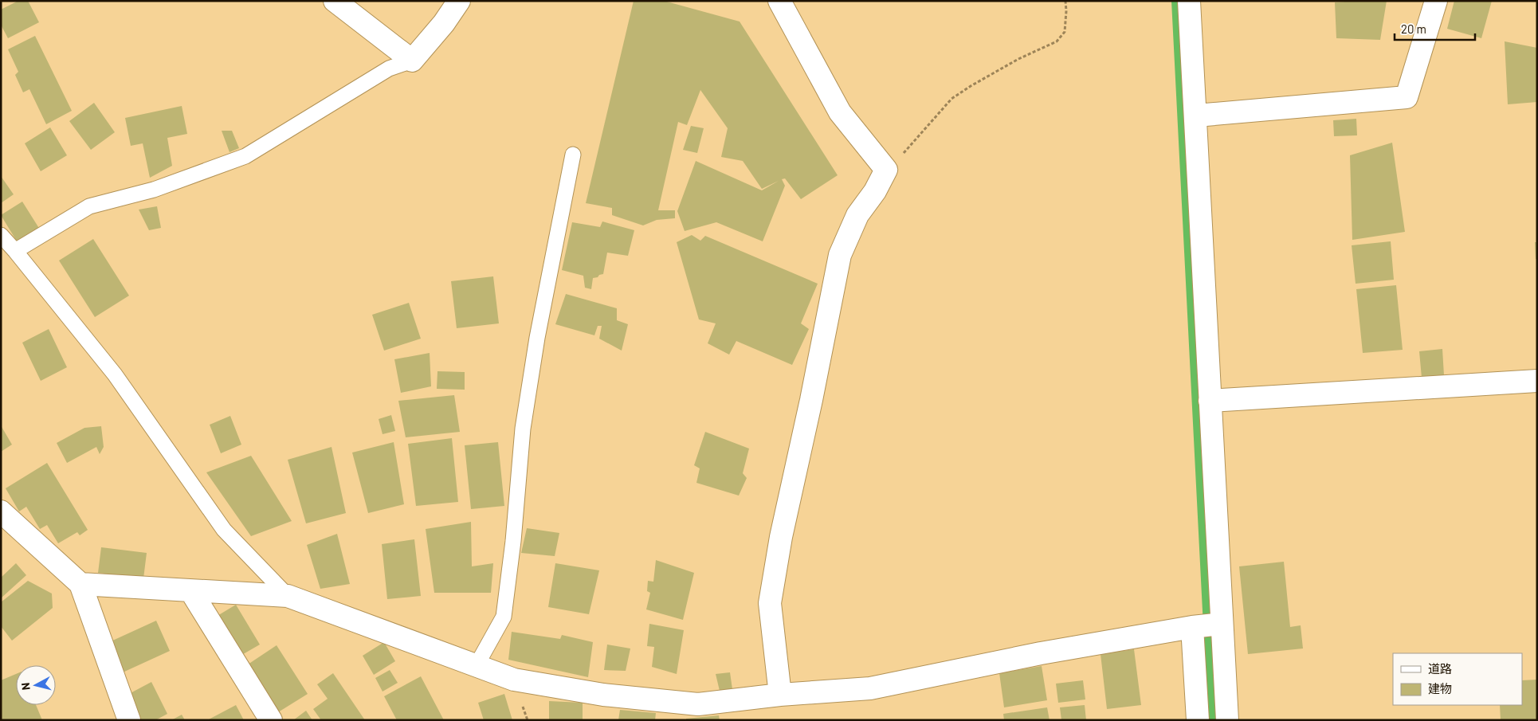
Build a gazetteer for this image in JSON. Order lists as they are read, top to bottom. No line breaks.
{"legend":["道路","建物"],"scale_bar":"20 m","north":"left"}
